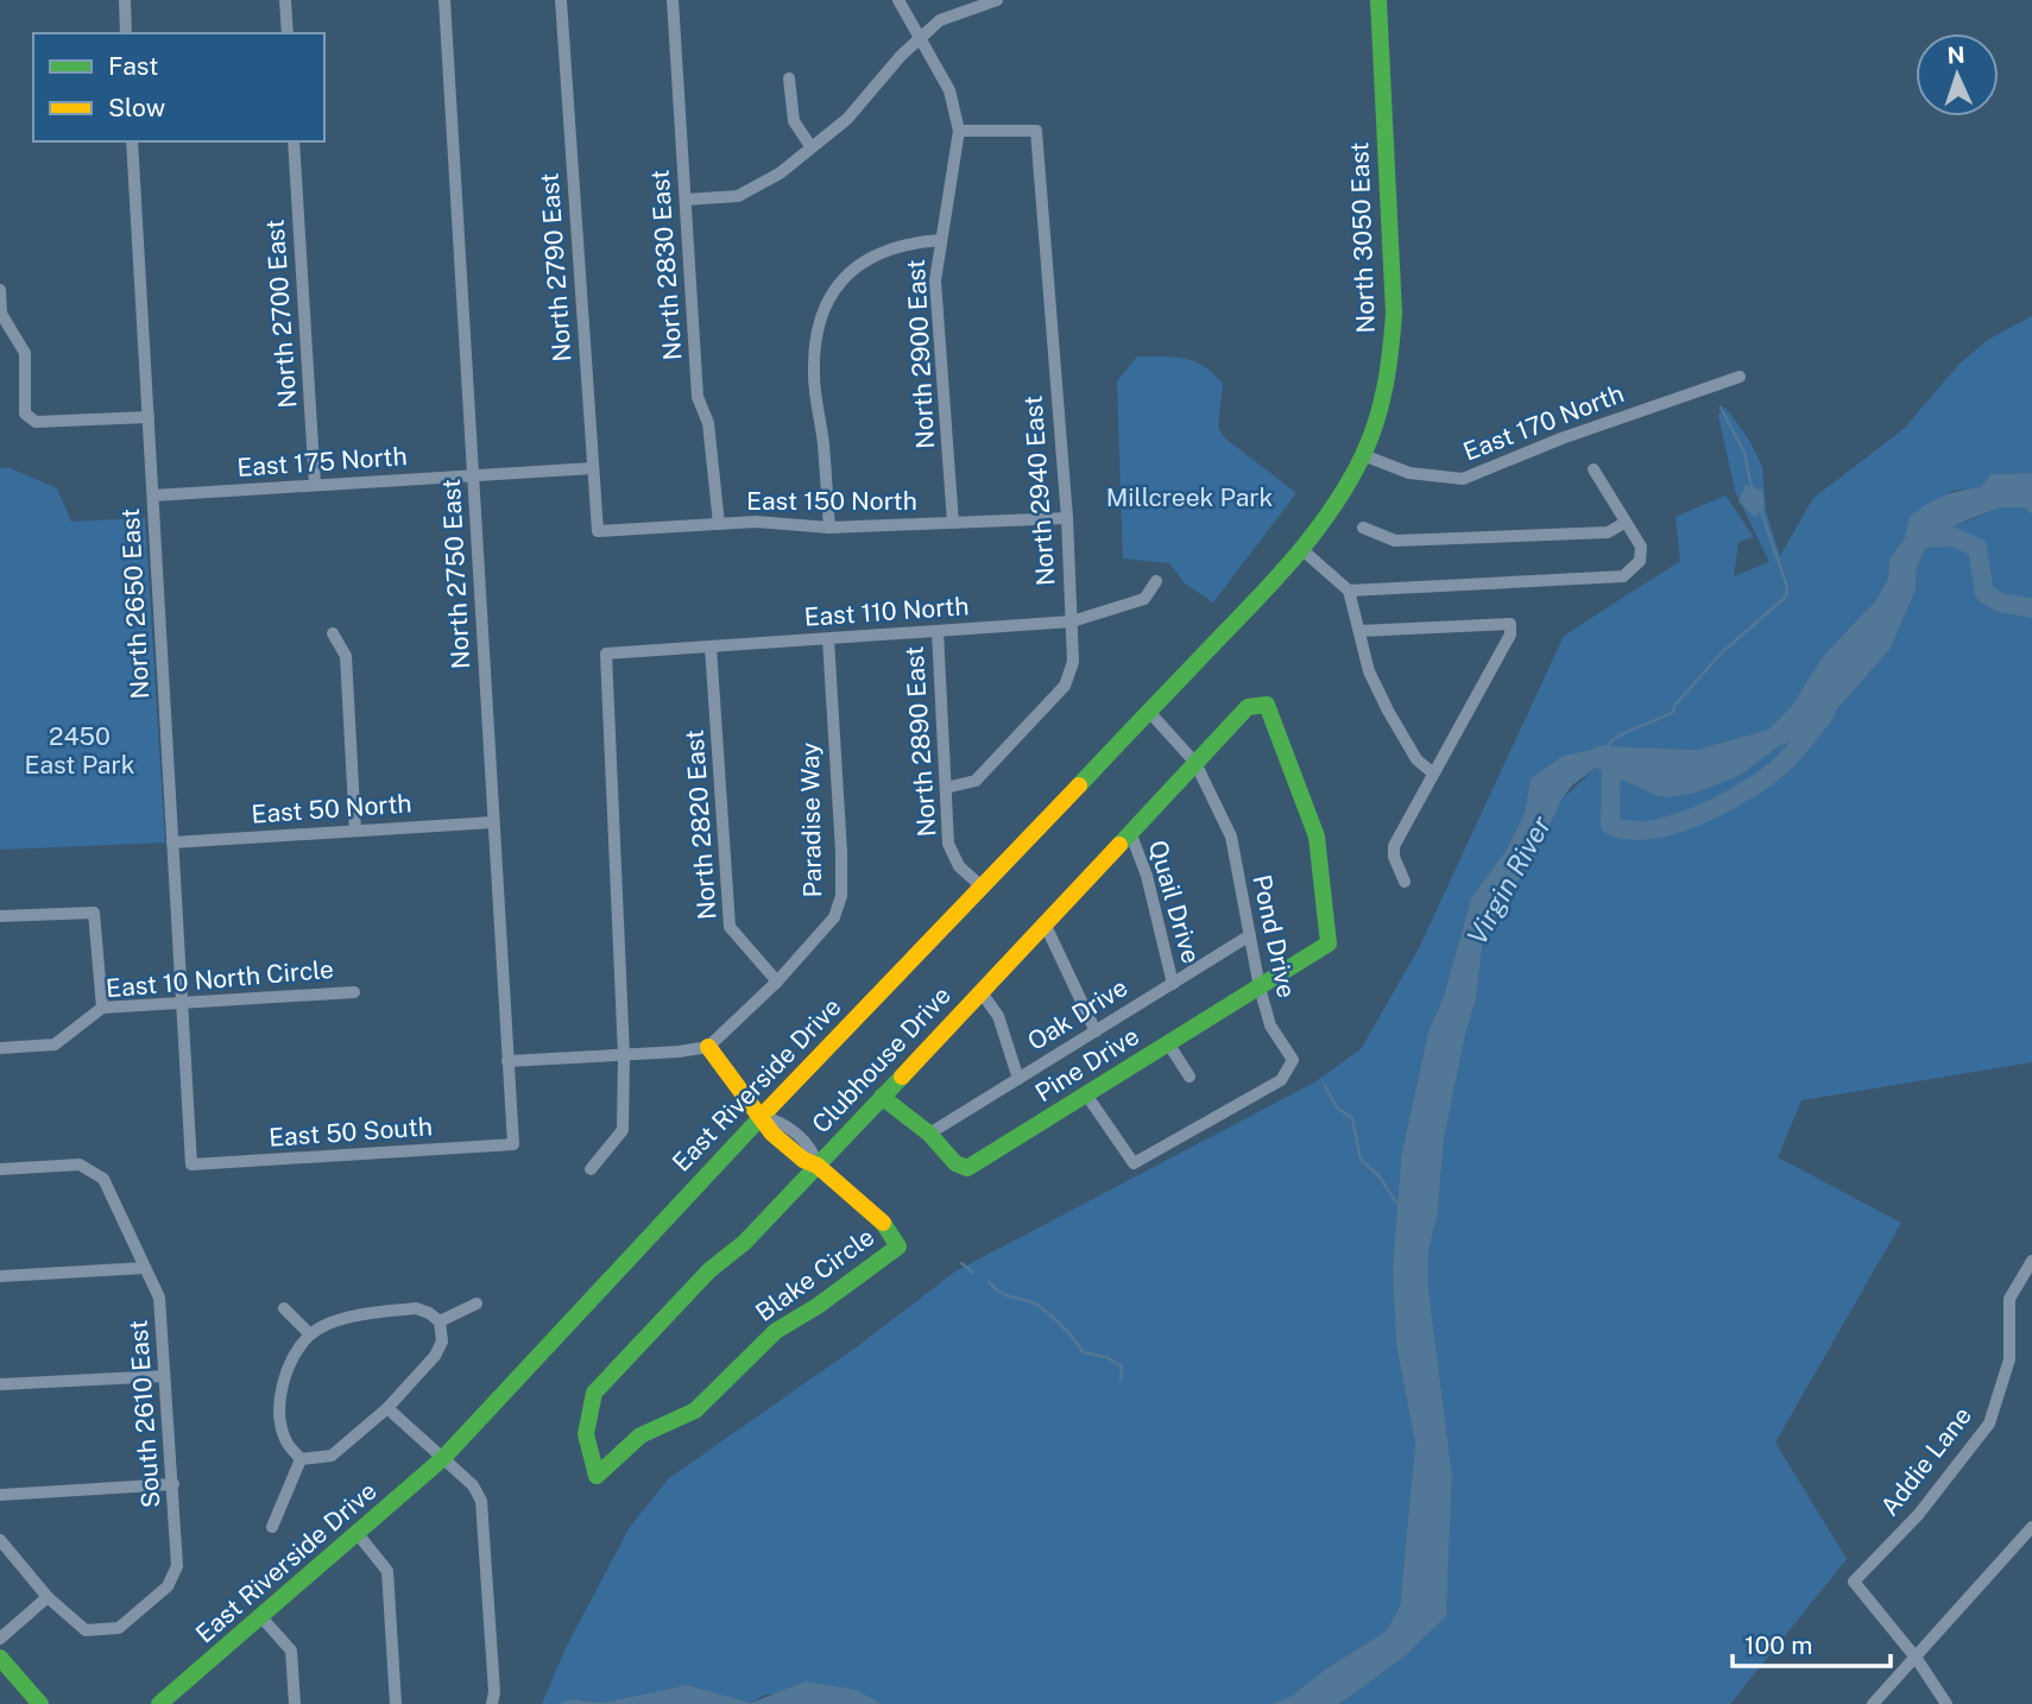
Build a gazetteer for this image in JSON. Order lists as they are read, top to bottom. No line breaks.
{"streets":{"street":["North 3050 East","North 2830 East","North 2790 East","North 2700 East","North 2900 East","East 170 North","East 175 North","North 2940 East","East 150 North","North 2750 East","North 2650 East","East 110 North","North 2890 East","East 50 North","Paradise Way","North 2820 East","Quail Drive","Pond Drive","East 10 North Circle","Oak Drive","Clubhouse Drive","Pine Drive","East Riverside Drive","East 50 South","Blake Circle","South 2610 East","Addie Lane"]},"crossings":[["North 3050 East","East 170 North"],["North 3050 East","East Riverside Drive"],["North 2830 East","East 150 North"],["North 2790 East","East 175 North"],["North 2790 East","East 150 North"],["North 2700 East","East 175 North"],["North 2900 East","North 2940 East"],["North 2900 East","East 150 North"],["East 170 North","East Riverside Drive"],["East 175 North","North 2750 East"],["East 175 North","North 2650 East"],["North 2940 East","East 150 North"],["North 2940 East","East 110 North"],["North 2940 East","North 2890 East"],["North 2750 East","East 50 North"],["North 2750 East","East 50 South"],["North 2650 East","East 50 North"],["North 2650 East","East 10 North Circle"],["North 2650 East","East 50 South"],["East 110 North","North 2890 East"],["East 110 North","Paradise Way"],["East 110 North","North 2820 East"],["North 2890 East","East Riverside Drive"],["Paradise Way","North 2820 East"],["Quail Drive","Oak Drive"],["Quail Drive","Clubhouse Drive"],["Pond Drive","Oak Drive"],["Pond Drive","Clubhouse Drive"],["Pond Drive","Pine Drive"],["Pond Drive","East Riverside Drive"],["Oak Drive","Pine Drive"],["Clubhouse Drive","Pine Drive"],["Clubhouse Drive","Blake Circle"]],"water":["Virgin River"],"parks":["Millcreek Park","2450 East Park"],"legend":["Fast","Slow"],"scale_bar":"100 m","north":"top"}
